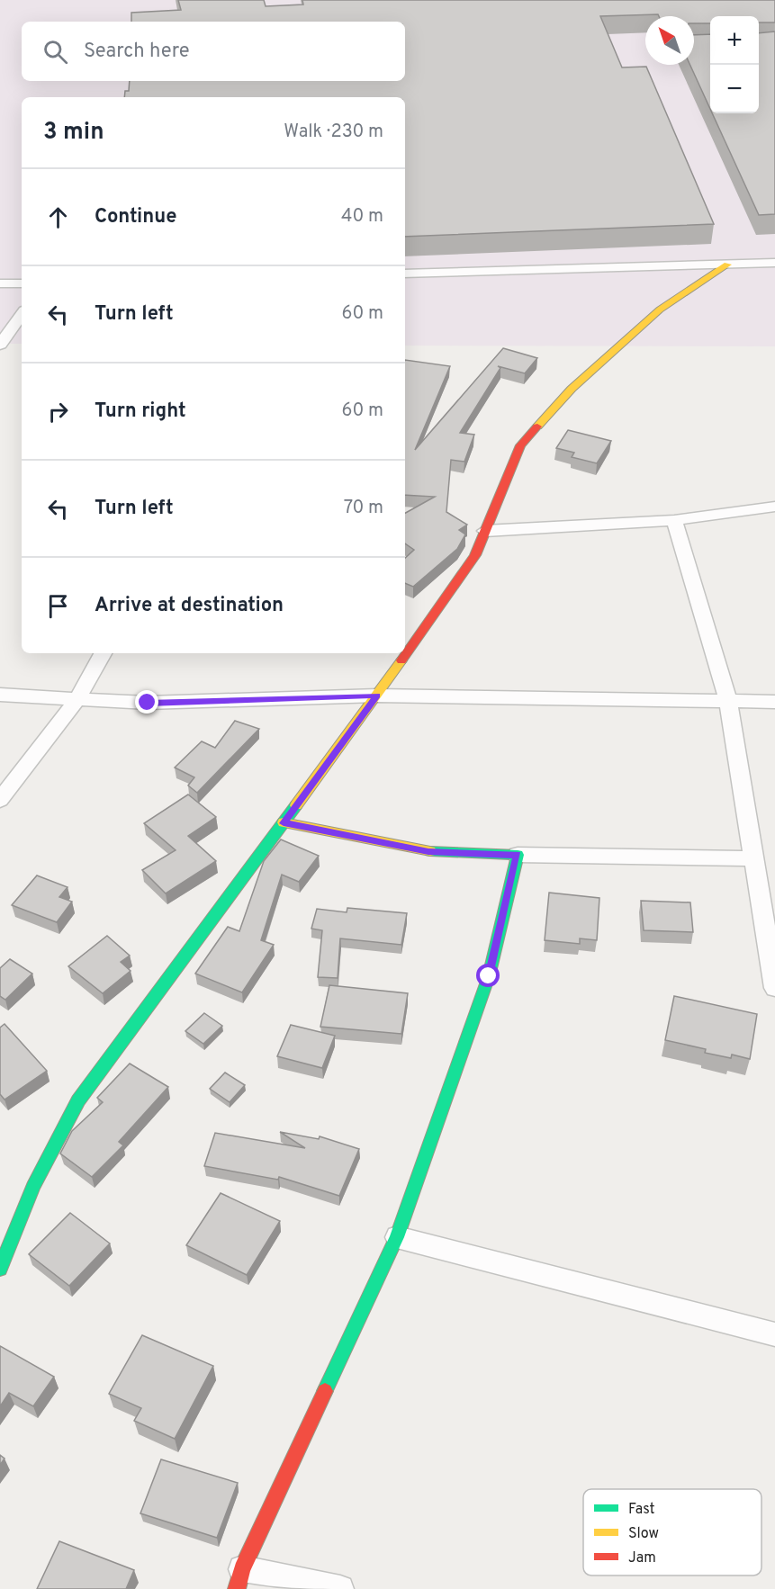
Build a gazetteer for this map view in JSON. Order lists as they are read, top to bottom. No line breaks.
{"legend":["Fast","Slow","Jam"],"north":"top left","page":{"map_buttons":["+","−"],"search":"Search here","heading":["3 min","Walk · 230 m"],"list":[["Continue","40 m"],["Turn left","60 m"],["Turn right","60 m"],["Turn left","70 m"],"Arrive at destination"]}}
